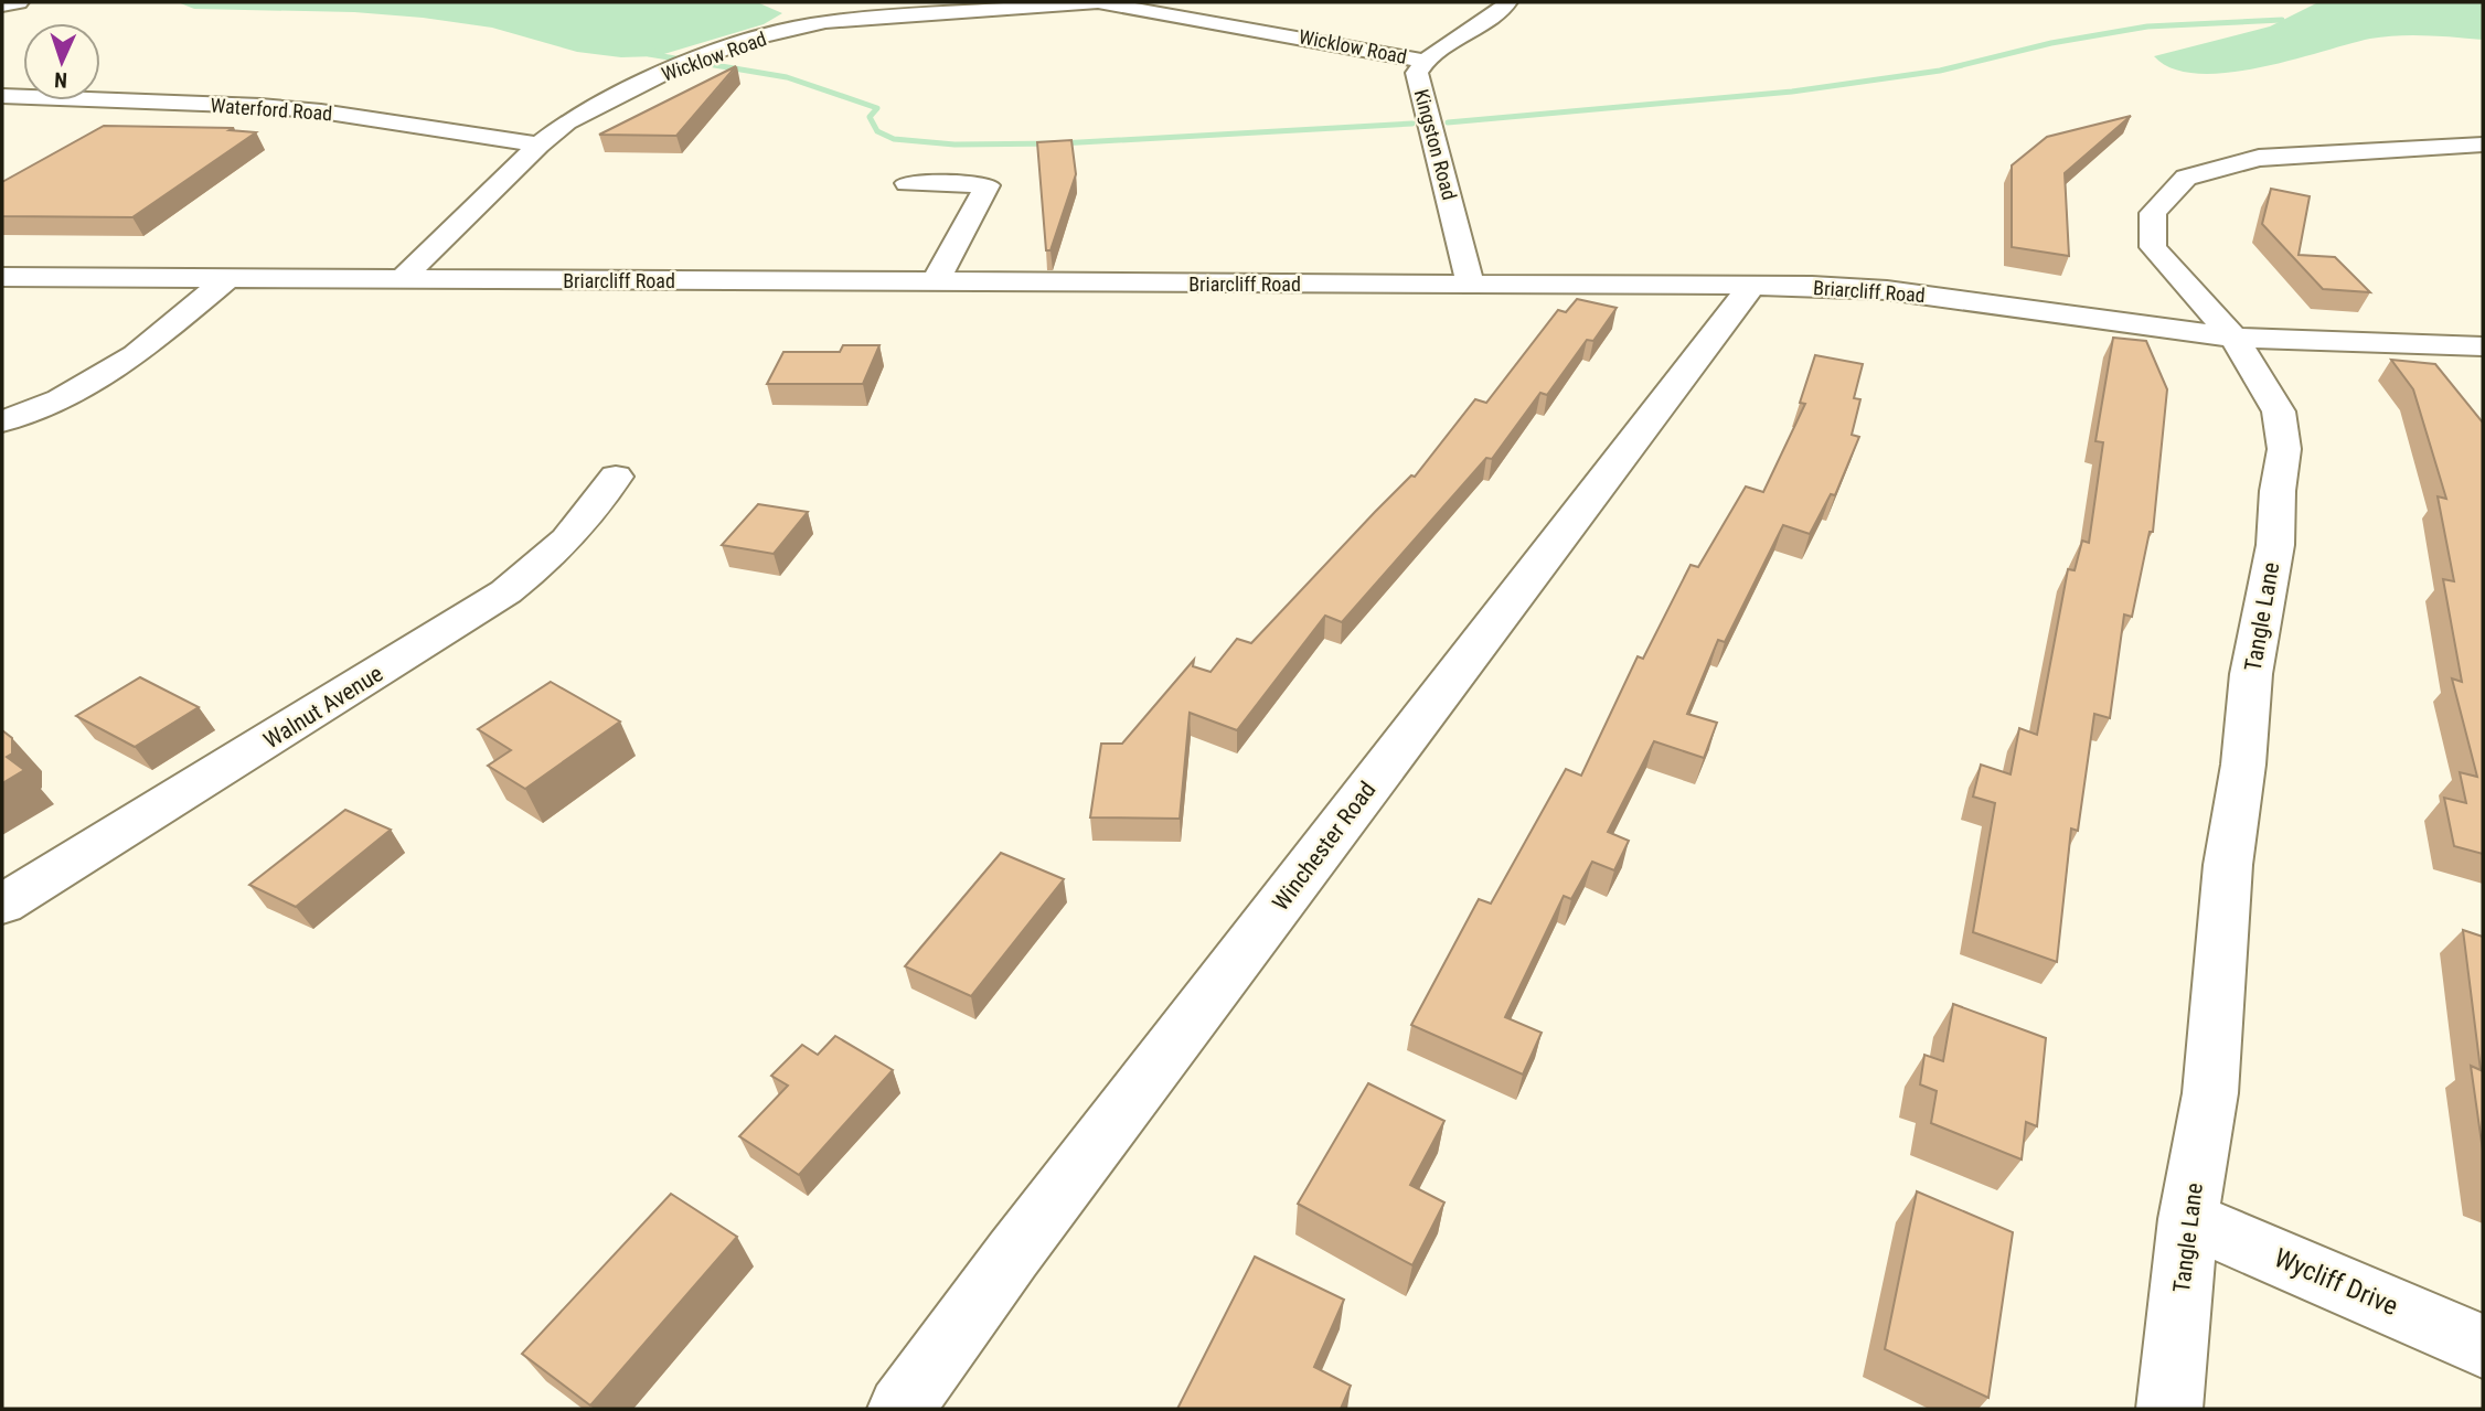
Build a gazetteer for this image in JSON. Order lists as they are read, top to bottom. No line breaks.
{"streets":{"street":["Wicklow Road","Waterford Road","Kingston Road","Briarcliff Road","Tangle Lane","Walnut Avenue","Winchester Road","Wycliff Drive"]},"crossings":[["Wicklow Road","Waterford Road"],["Wicklow Road","Kingston Road"],["Wicklow Road","Briarcliff Road"],["Kingston Road","Briarcliff Road"],["Briarcliff Road","Tangle Lane"],["Briarcliff Road","Winchester Road"],["Tangle Lane","Wycliff Drive"]],"north":"bottom"}
